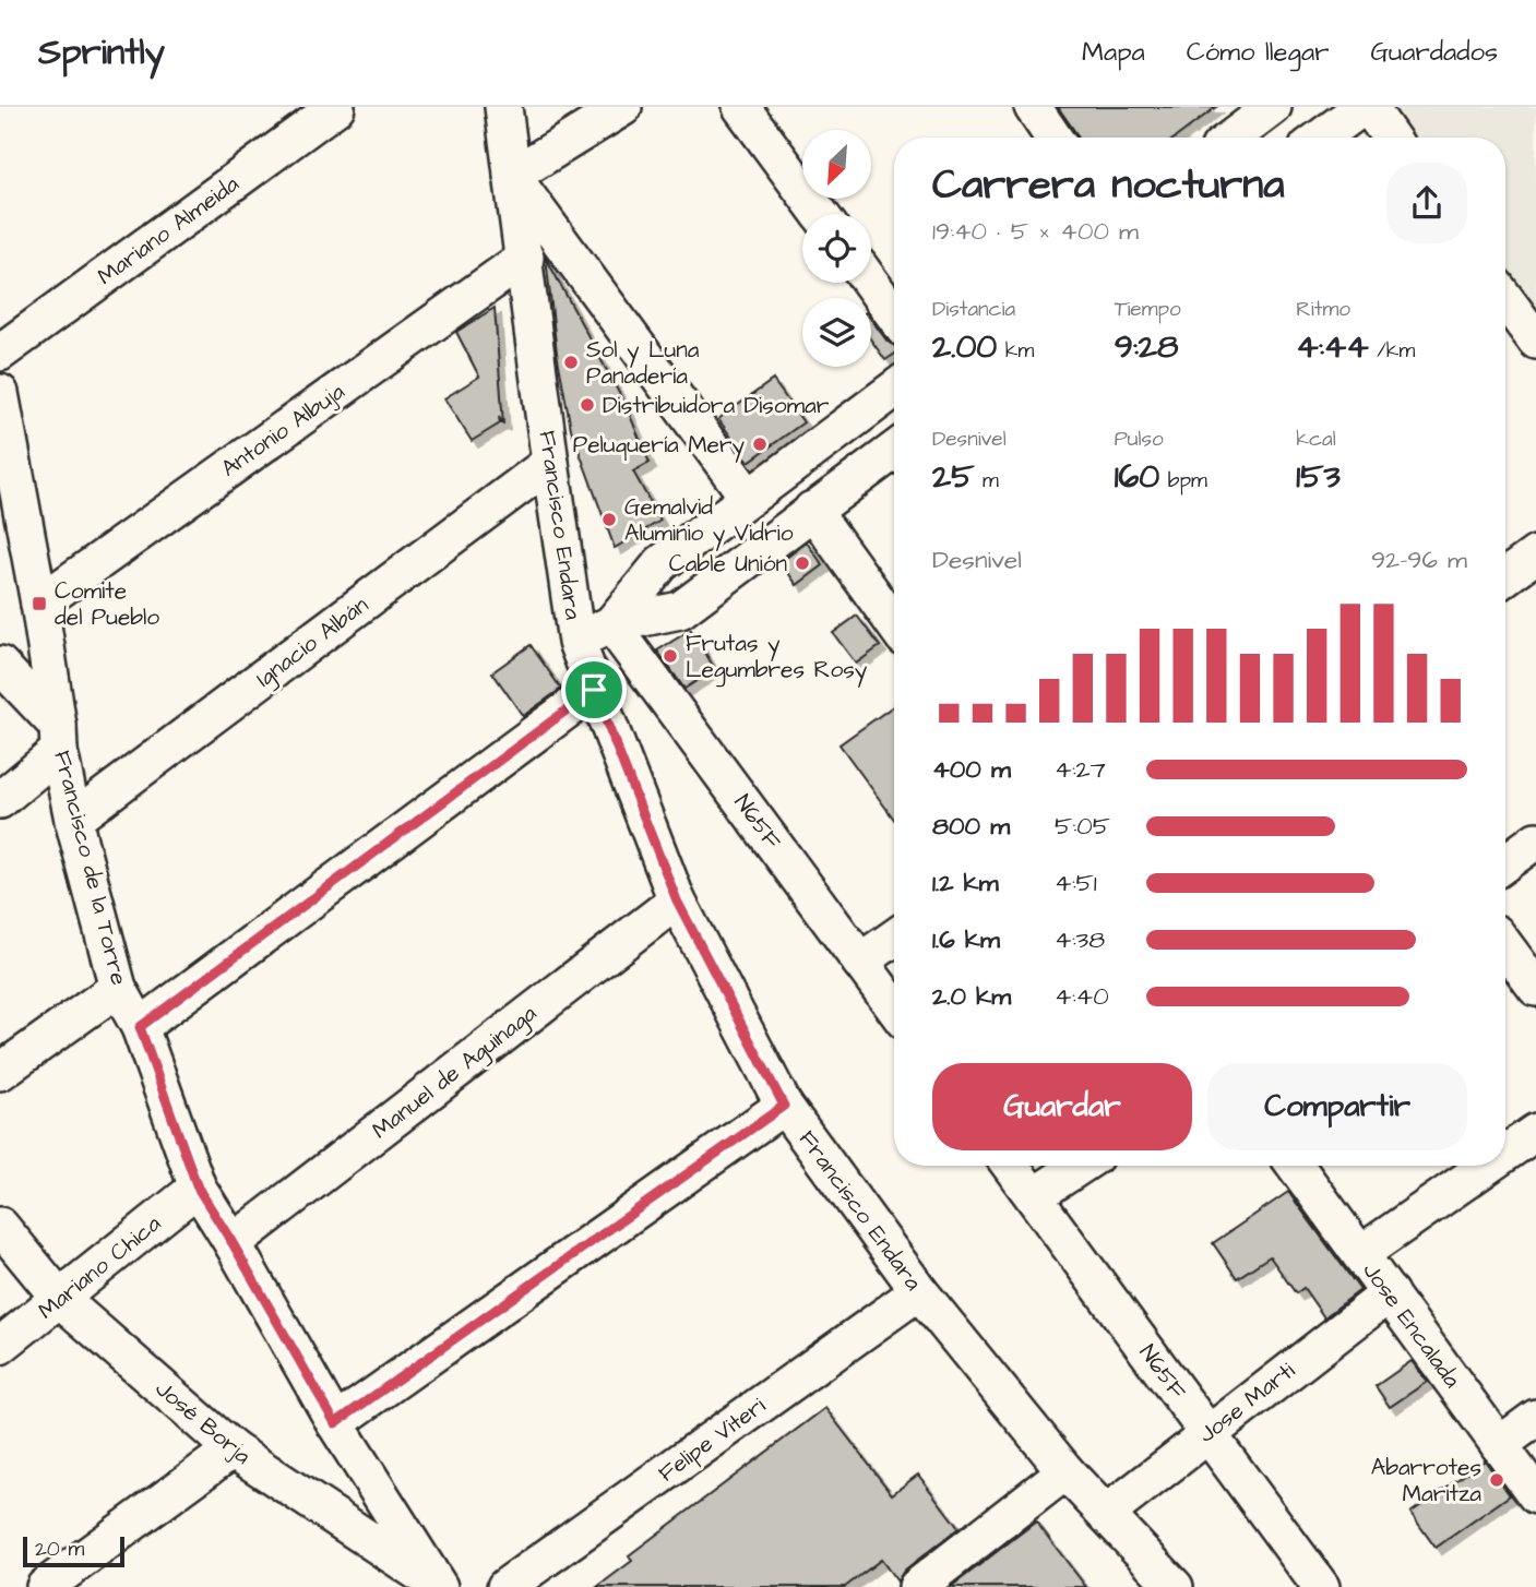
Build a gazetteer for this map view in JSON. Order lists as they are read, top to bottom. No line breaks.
{"streets":{"street":["Mariano Almeida","Antonio Albuja","Francisco Endara","Ignacio Albán","N65F","Francisco de la Torre","Manuel de Aguinaga","Mariano Chica","Jose Encalada","Jose Marti","José Borja","Felipe Viteri"]},"crossings":[["Antonio Albuja","Francisco Endara"],["Antonio Albuja","Francisco de la Torre"],["Francisco Endara","Ignacio Albán"],["Francisco Endara","Manuel de Aguinaga"],["Francisco Endara","Jose Marti"],["Francisco Endara","Felipe Viteri"],["Ignacio Albán","Francisco de la Torre"],["N65F","Jose Marti"],["Francisco de la Torre","Manuel de Aguinaga"],["Francisco de la Torre","Mariano Chica"],["Francisco de la Torre","José Borja"],["Mariano Chica","José Borja"],["Jose Encalada","Jose Marti"]],"places":{"other":["Sol y Luna Panadería","Distribuidora Disomar","Peluquería Mery","Gemalvid Aluminio y Vidrio","Cable Unión","Frutas y Legumbres Rosy","Abarrotes Maritza"],"transit":["Comite del Pueblo"]},"scale_bar":"20 m","north":"bottom left","page":{"header":"Sprintly","nav":["Mapa","Cómo llegar","Guardados"],"heading":["Carrera nocturna","19:40 · 5 × 400 m"],"stats":[["Distancia","2.00 km"],["Tiempo","9:28"],["Ritmo","4:44 /km"],["Desnivel","25 m"],["Pulso","160 bpm"],["kcal","153"]],"chart":["Desnivel","92–96 m"],"list":[{"name":"400 m","note":"4:27"},{"name":"800 m","note":"5:05"},{"name":"1.2 km","note":"4:51"},{"name":"1.6 km","note":"4:38"},{"name":"2.0 km","note":"4:40"}],"buttons":["Guardar","Compartir"],"scale":"20 m"}}
